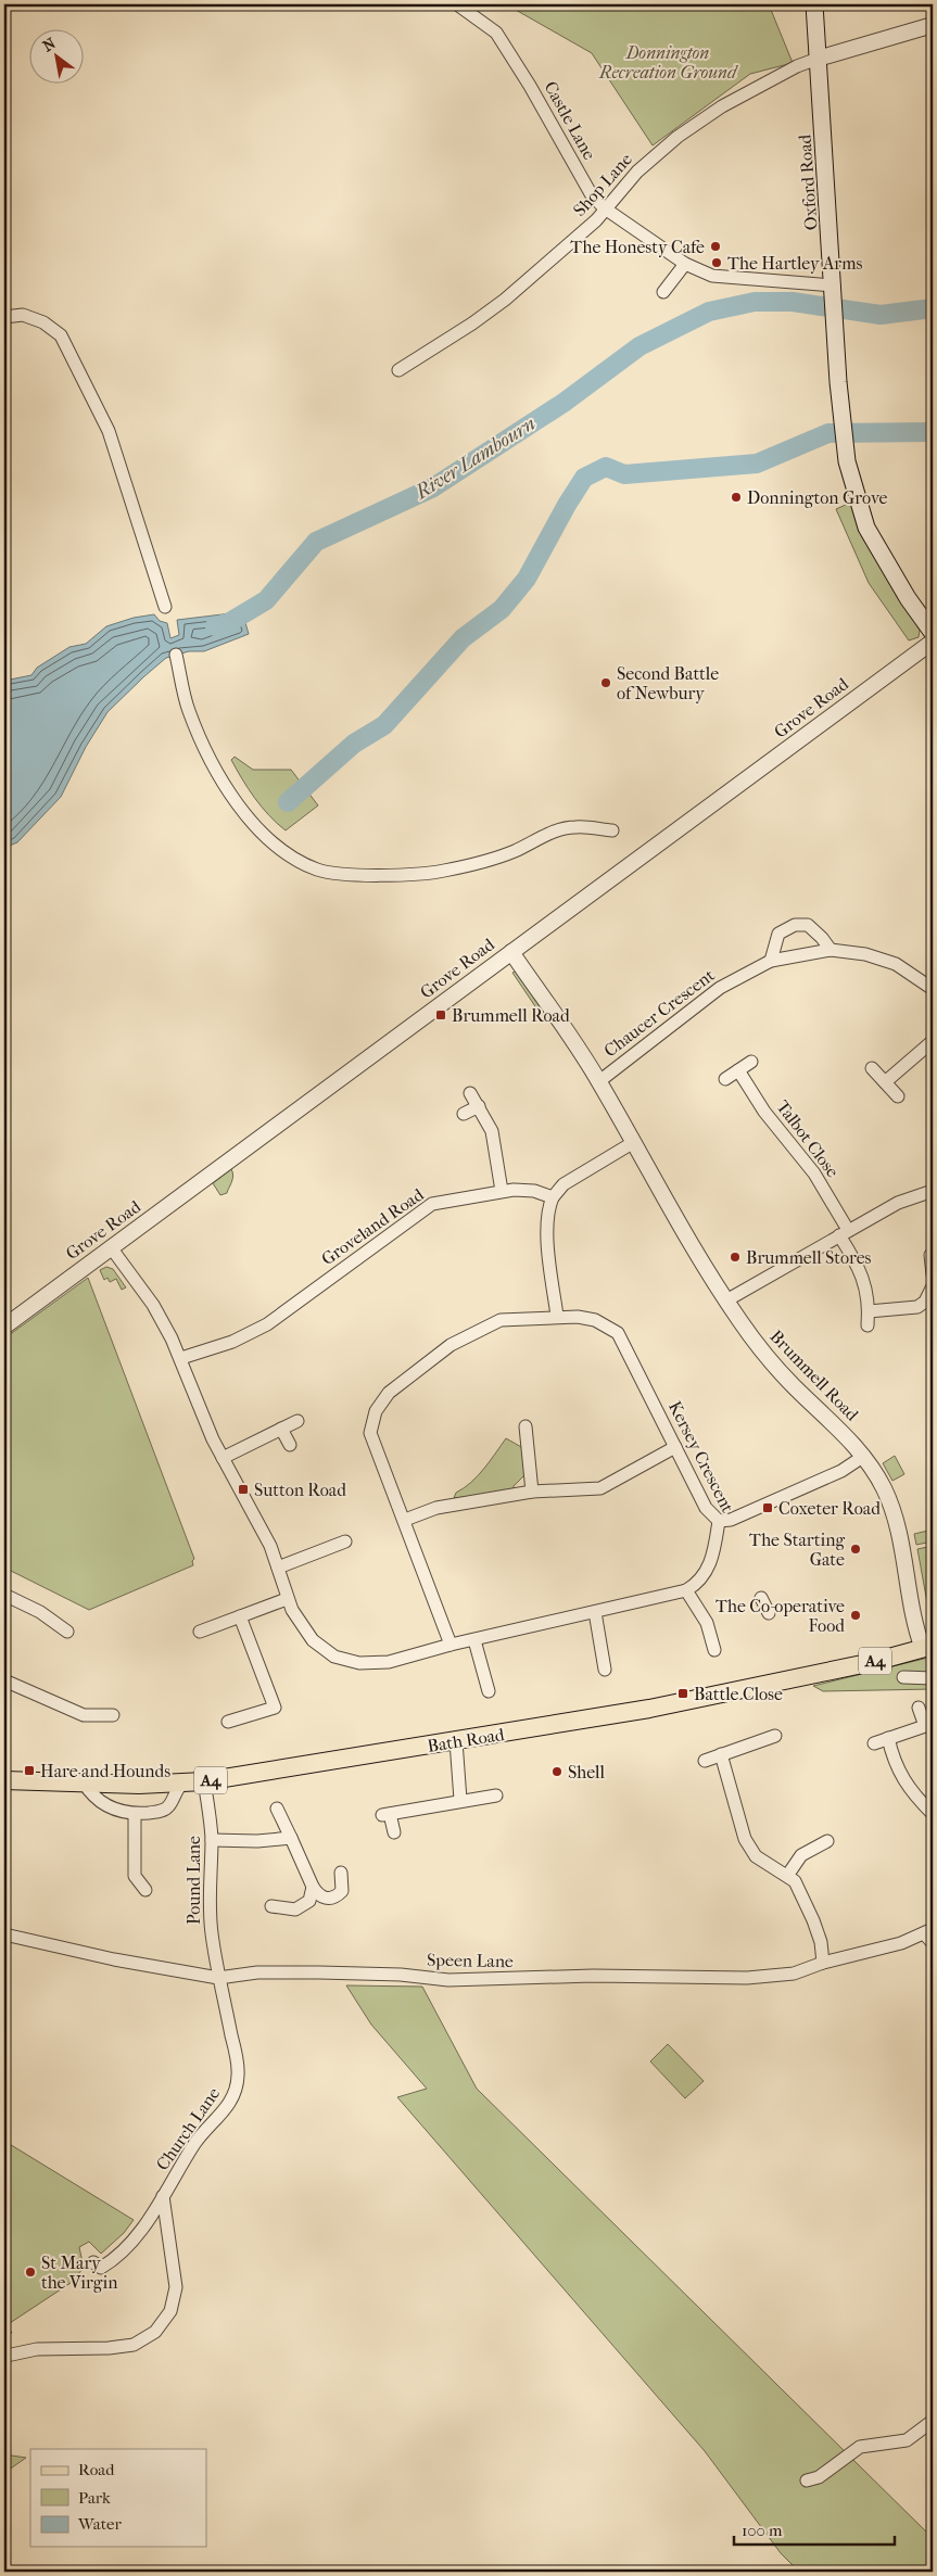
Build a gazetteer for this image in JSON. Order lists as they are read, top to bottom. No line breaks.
{"streets":{"main road":["Oxford Road","A4","Bath Road"],"street":["Castle Lane","Shop Lane","Grove Road","Chaucer Crescent","Talbot Close","Groveland Road","Brummell Road","Kersey Crescent","Pound Lane","Speen Lane","Church Lane"]},"crossings":[["Castle Lane","Oxford Road"],["Castle Lane","Shop Lane"],["Oxford Road","Shop Lane"],["Grove Road","Brummell Road"],["Chaucer Crescent","Brummell Road"],["Brummell Road","Bath Road"],["Bath Road","Pound Lane"],["Pound Lane","Speen Lane"],["Pound Lane","Church Lane"],["Speen Lane","Church Lane"]],"water":["River Lambourn"],"parks":["Donnington Recreation Ground"],"places":{"other":["The Honesty Cafe","The Hartley Arms","Donnington Grove","Second Battle of Newbury","Brummell Stores","The Starting Gate","The Co-operative Food","Shell","St Mary the Virgin"],"transit":["Brummell Road","Sutton Road","Coxeter Road","Battle Close","Hare and Hounds"]},"legend":["Road","Park","Water"],"scale_bar":"100 m","north":"top left"}
